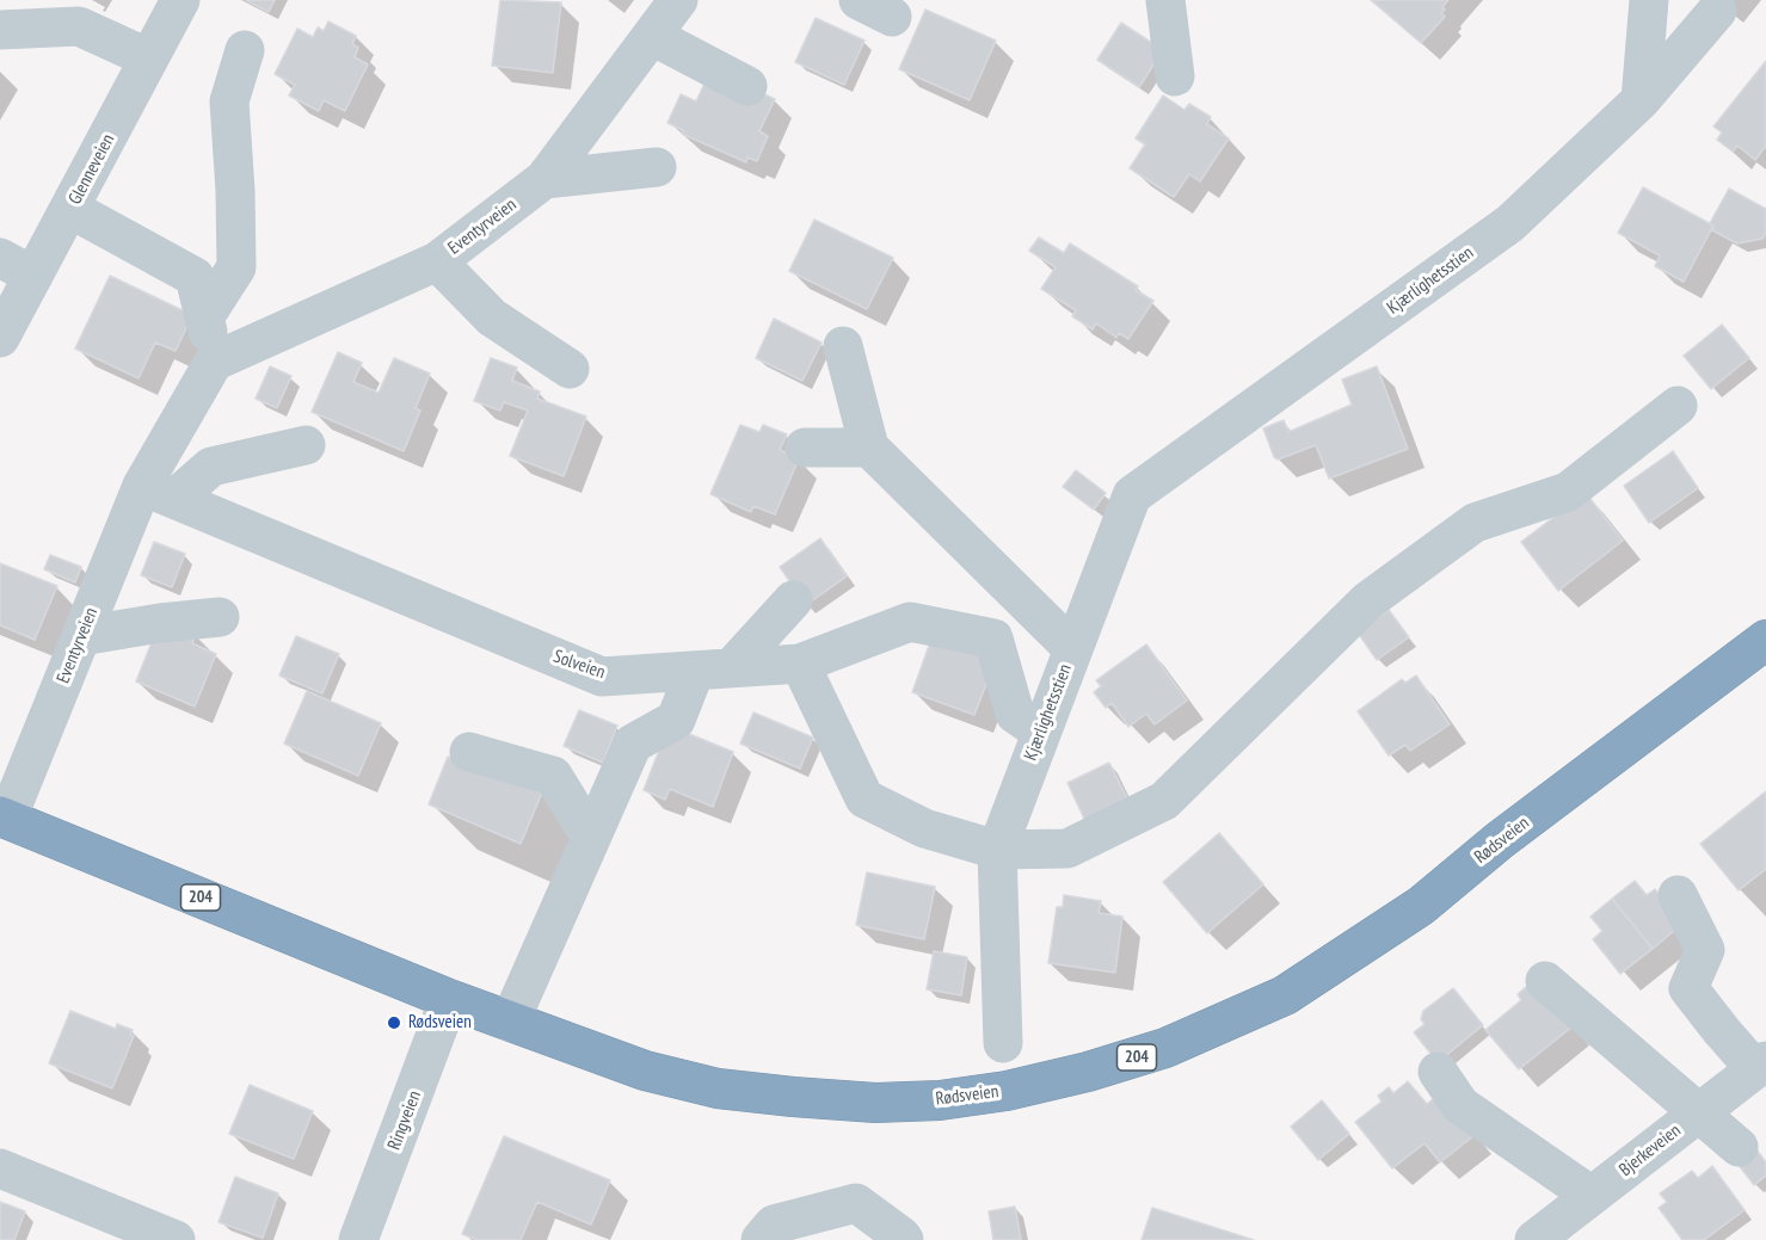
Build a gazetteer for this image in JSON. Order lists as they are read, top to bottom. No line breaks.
{"streets":{"highway":["Rødsveien","204"],"street":["Glenneveien","Eventyrveien","Kjærlighetsstien","Solveien","Ringveien","Bjerkeveien"]},"crossings":[["Eventyrveien","Solveien"],["Eventyrveien","Rødsveien"],["Kjærlighetsstien","Solveien"],["Rødsveien","Ringveien"]],"places":["Rødsveien"]}
